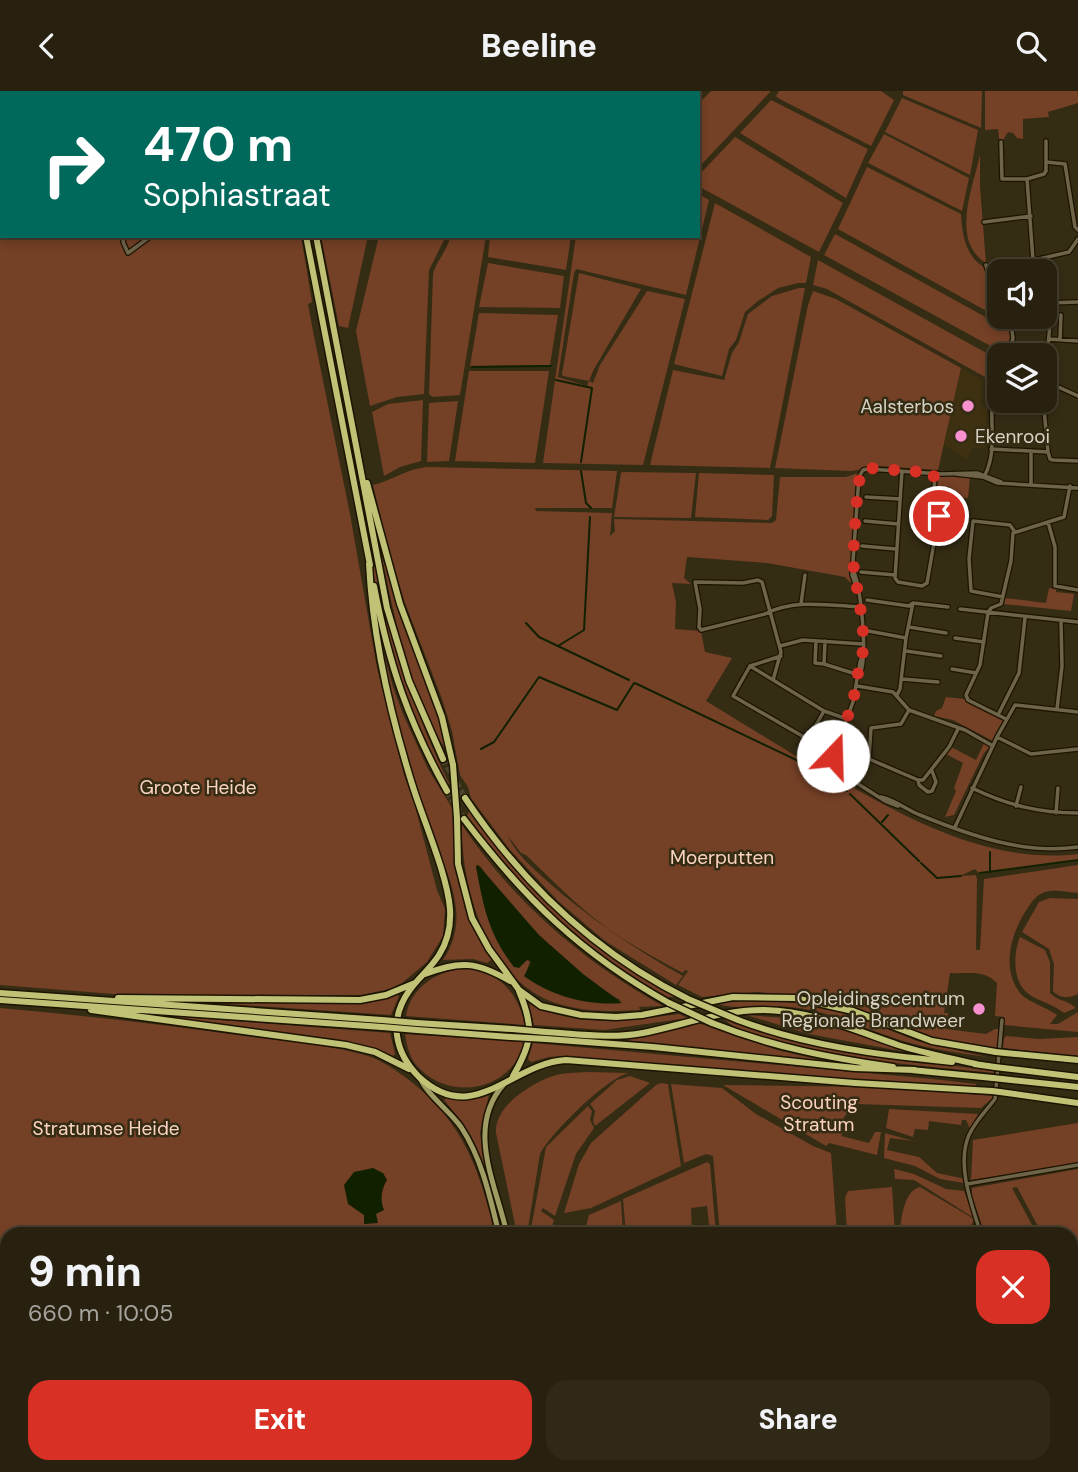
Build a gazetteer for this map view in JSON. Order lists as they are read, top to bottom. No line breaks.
{"parks":["Groote Heide","Moerputten","Scouting Stratum","Stratumse Heide"],"places":["Aalsterbos","Ekenrooi","Opleidingscentrum Regionale Brandweer"],"page":{"header":"Beeline","turn":["470 m","Sophiastraat"],"heading":["9 min","660 m · 10:05"],"buttons":["Exit","Share"]}}
